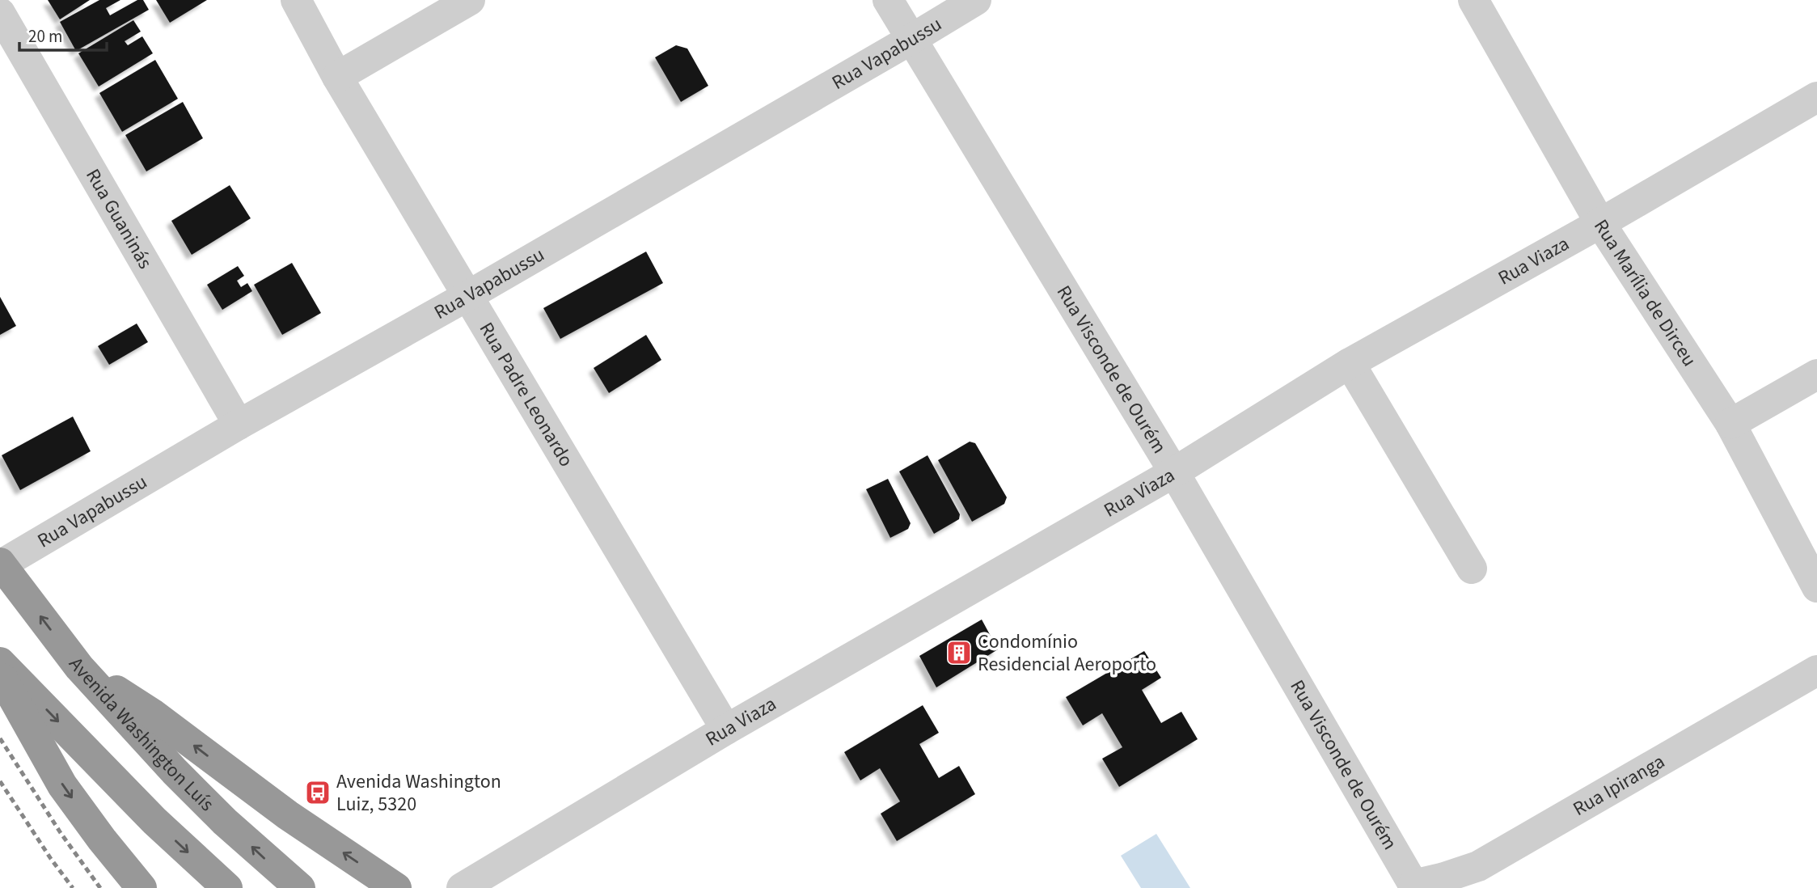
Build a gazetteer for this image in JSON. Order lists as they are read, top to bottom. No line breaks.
{"streets":{"highway":["Avenida Washington Luís"],"street":["Rua Vapabussu","Rua Guaninás","Rua Viaza","Rua Marília de Dirceu","Rua Visconde de Ourém","Rua Padre Leonardo","Rua Ipiranga"]},"crossings":[["Rua Vapabussu","Rua Guaninás"],["Rua Vapabussu","Rua Visconde de Ourém"],["Rua Vapabussu","Rua Padre Leonardo"],["Rua Vapabussu","Avenida Washington Luís"],["Rua Viaza","Rua Marília de Dirceu"],["Rua Viaza","Rua Visconde de Ourém"],["Rua Viaza","Rua Padre Leonardo"],["Rua Visconde de Ourém","Rua Ipiranga"]],"places":{"building":["Condomínio Residencial Aeroporto"],"bus stop":["Avenida Washington Luiz, 5320"]},"scale_bar":"20 m"}
